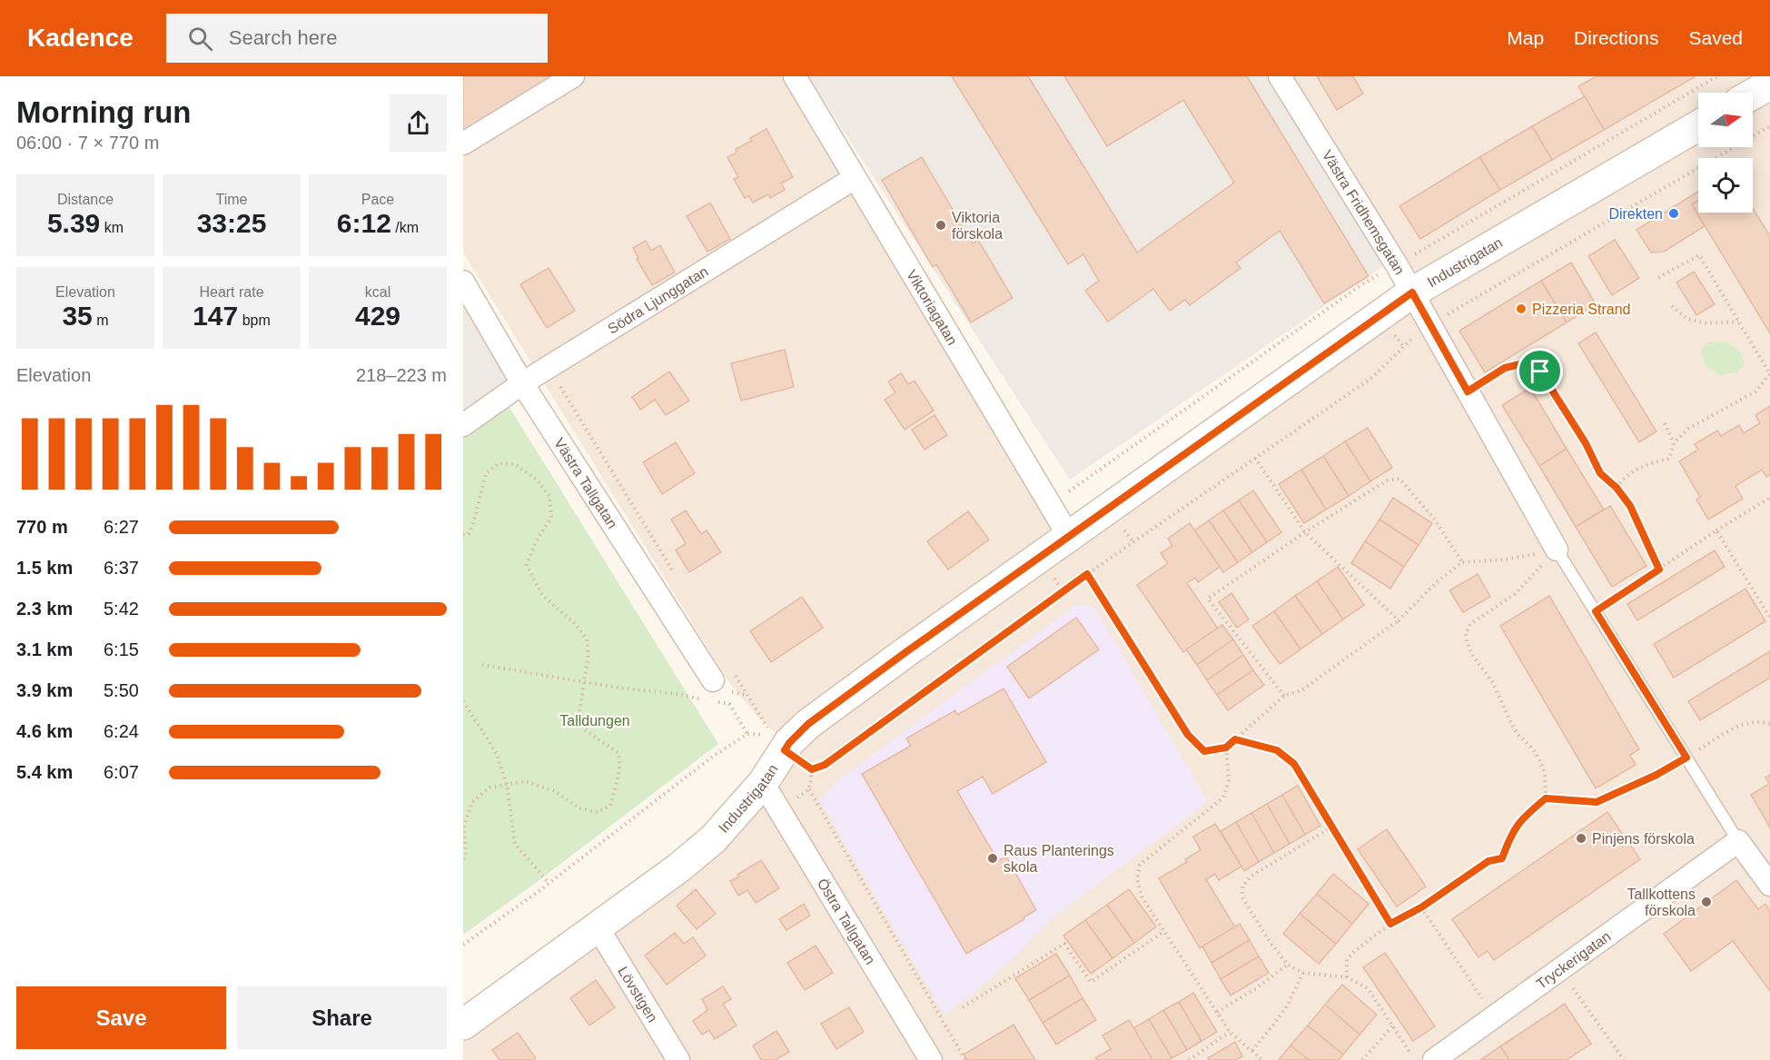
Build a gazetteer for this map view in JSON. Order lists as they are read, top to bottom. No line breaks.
{"streets":{"street":["Västra Fridhemsgatan","Industrigatan","Södra Ljunggatan","Viktoriagatan","Västra Tallgatan","Östra Tallgatan","Tryckerigatan","Lövstigen"]},"crossings":[["Västra Fridhemsgatan","Industrigatan"],["Industrigatan","Viktoriagatan"],["Industrigatan","Östra Tallgatan"],["Industrigatan","Lövstigen"],["Södra Ljunggatan","Viktoriagatan"],["Södra Ljunggatan","Västra Tallgatan"]],"parks":["Talldungen"],"places":["Direkten","Viktoria förskola","Pizzeria Strand","Pinjens förskola","Raus Planterings skola","Tallkottens förskola"],"north":"right","page":{"header":"Kadence","search":"Search here","nav":["Map","Directions","Saved"],"heading":["Morning run","06:00 · 7 × 770 m"],"stats":[["Distance","5.39 km"],["Time","33:25"],["Pace","6:12 /km"],["Elevation","35 m"],["Heart rate","147 bpm"],["kcal","429"]],"chart":["Elevation","218–223 m"],"list":[{"name":"770 m","note":"6:27"},{"name":"1.5 km","note":"6:37"},{"name":"2.3 km","note":"5:42"},{"name":"3.1 km","note":"6:15"},{"name":"3.9 km","note":"5:50"},{"name":"4.6 km","note":"6:24"},{"name":"5.4 km","note":"6:07"}],"buttons":["Save","Share"]}}
